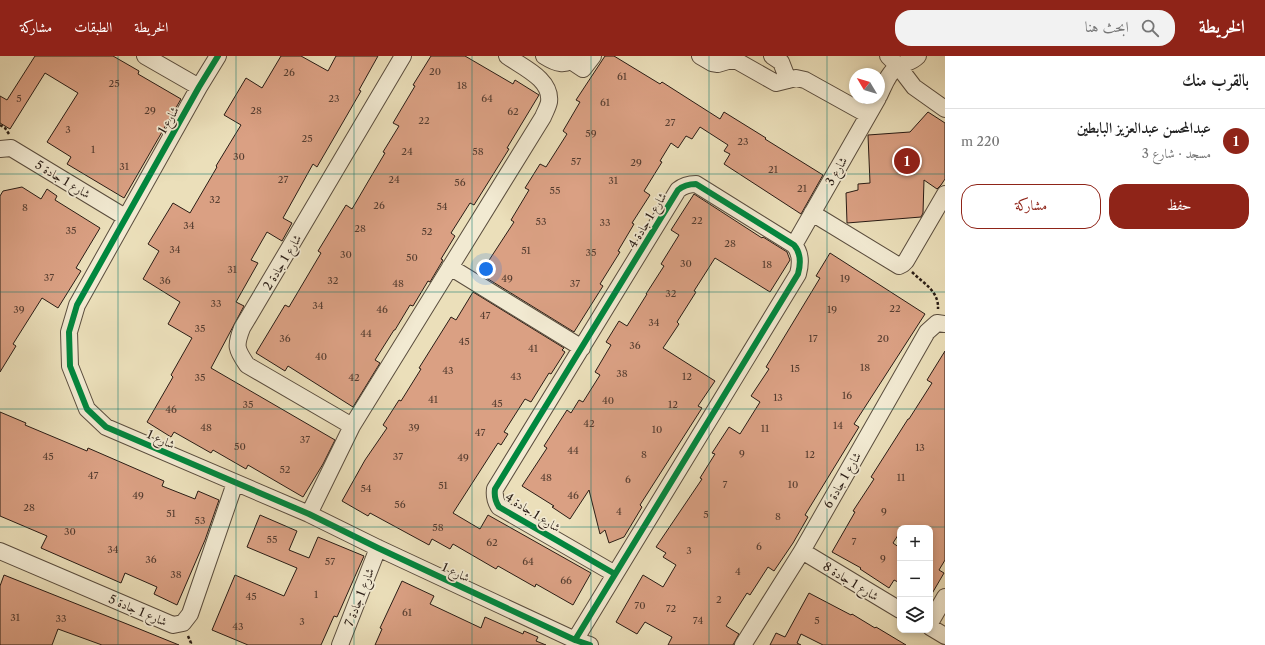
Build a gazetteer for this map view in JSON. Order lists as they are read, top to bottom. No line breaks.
{"streets":{"street":["شارع 1","شارع 3","شارع 1 جادة 5","شارع 1 جادة 4","شارع 1 جادة 2","شارع 1 جادة 6","شارع 1 جادة 8","شارع 1 جادة 7"]},"crossings":[["شارع 1","شارع 1 جادة 5"],["شارع 1","شارع 1 جادة 7"],["شارع 3","شارع 1 جادة 4"],["شارع 1 جادة 6","شارع 1 جادة 8"]],"house_numbers":["20","26","61","25","18","5","23","64","61","29","28","62","22","27","3","59","25","23","1","24","58","30","57","29","31","21","27","24","31","56","21","55","32","26","54","8","22","53","33","34","28","35","52","28","34","51","35","30","50","30","18","31","37","49","19","36","32","48","37","32","33","34","22","39","46","19","47","34","35","44","36","17","20","45","36","41","40","18","15","43","38","43","12","35","42","16","13","41","40","45","35","12","46","42","14","48","39","11","10","47","37","50","13","44","9","8","12","45","37","49","52","47","48","11","6","7","10","51","54","49","46","56","28","4","9","51","5","8","53","58","30","55","7","62","6","34","3","9","36","57","64","4","38","66","1","45","2","70","72","61","31","33","74","5","3","43"],"north":"top left","page":{"header":"الخريطة","search":"ابحث هنا","nav":["الخريطة","الطبقات","مشاركة"],"heading":"بالقرب منك","list":[{"mark":"1","name":"عبدالمحسن عبدالعزيز البابطين","note":"مسجد · شارع 3","value":"220 m"}],"pins":"1","buttons":["حفظ","مشاركة"],"map_buttons":["+","−"]}}
